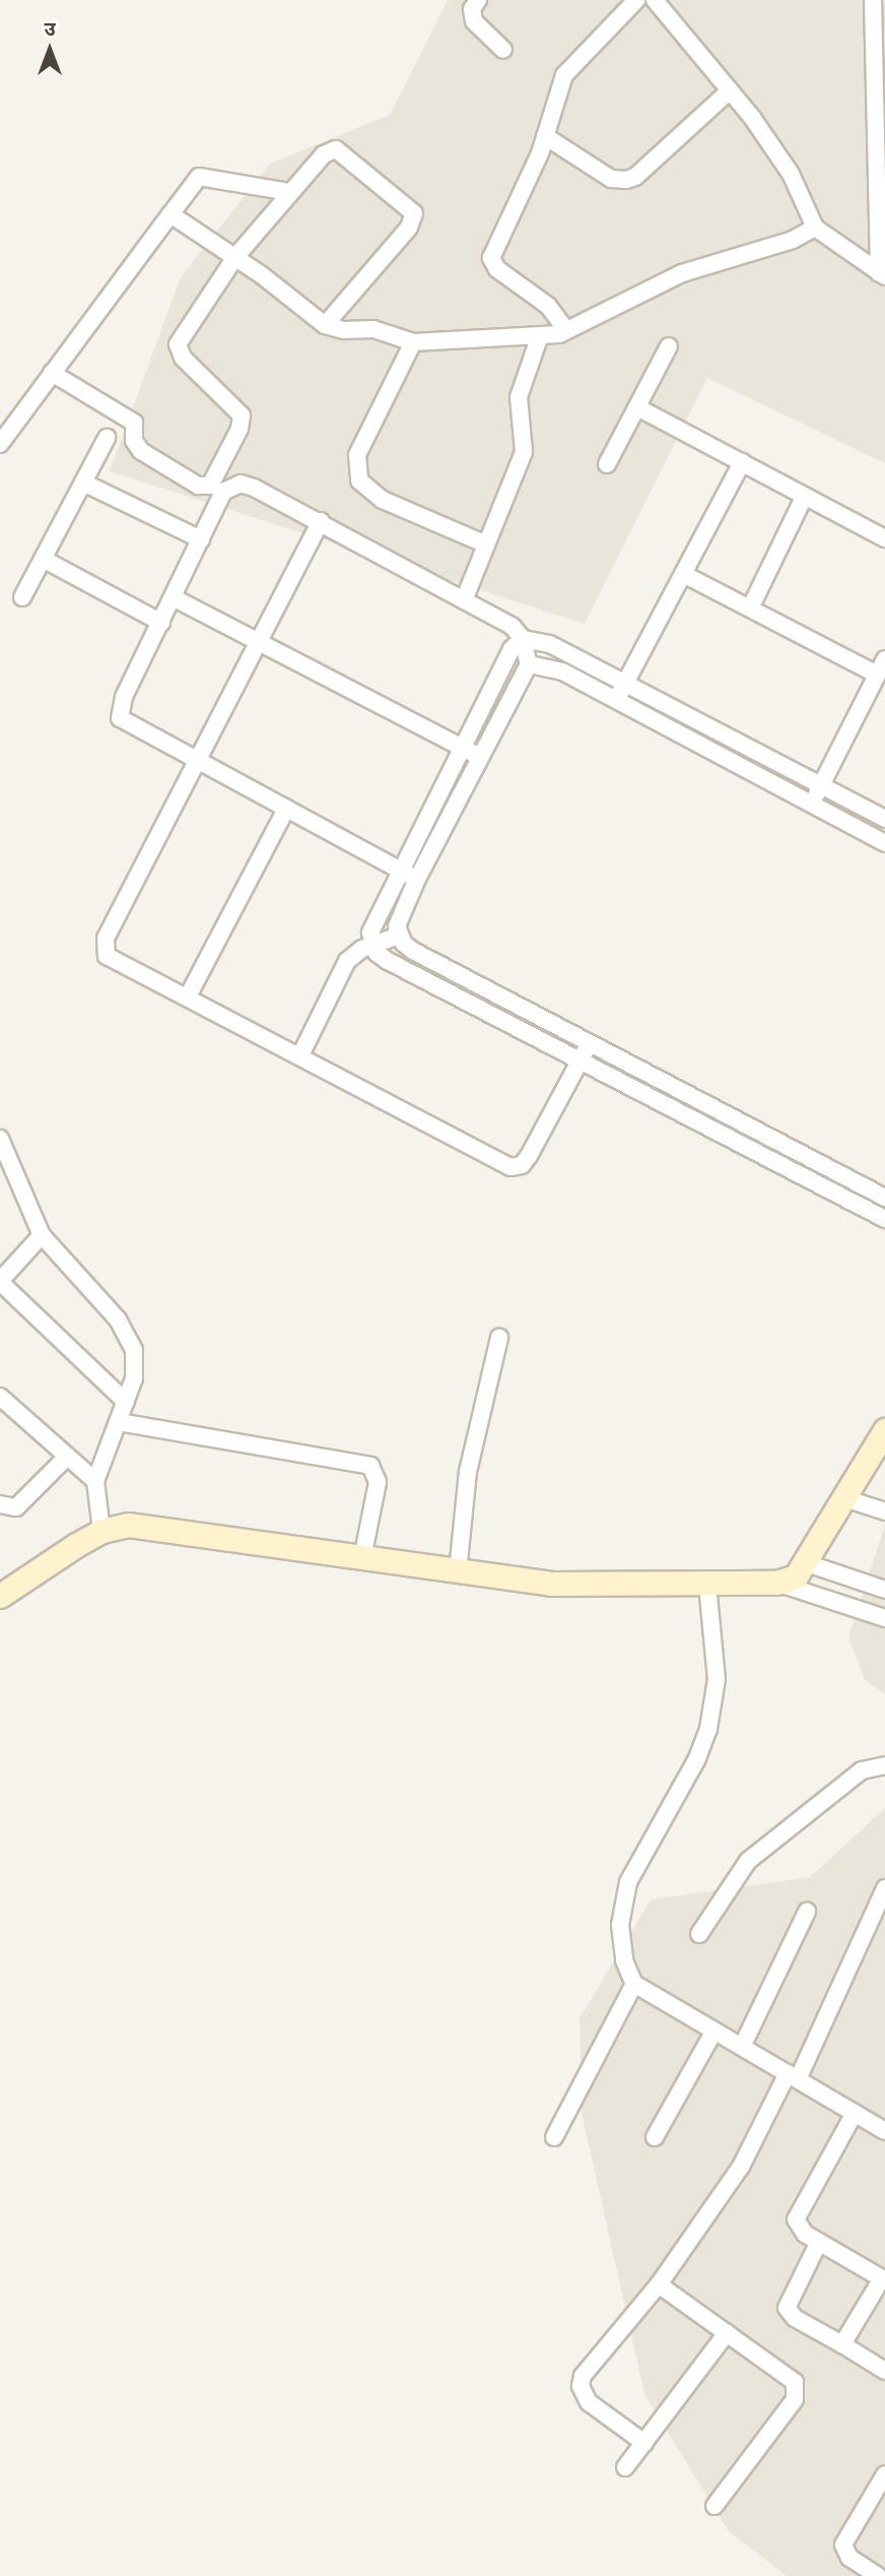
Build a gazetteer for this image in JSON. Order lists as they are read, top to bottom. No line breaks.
{"north":"top"}
